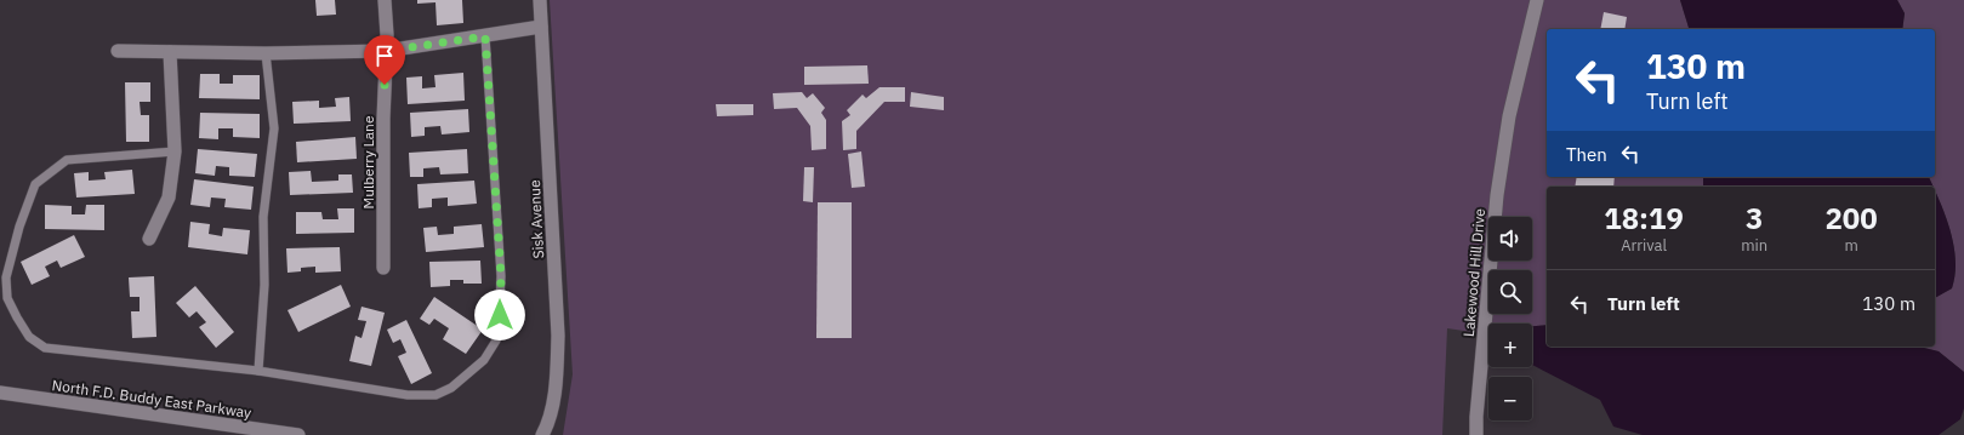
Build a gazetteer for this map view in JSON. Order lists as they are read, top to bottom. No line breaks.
{"streets":{"street":["Mulberry Lane","Sisk Avenue","Lakewood Hill Drive","North F.D. Buddy East Parkway"]},"page":{"turn":["130 m","Turn left"],"then":"Then","eta":["18:19","Arrival","3","min","200","m"],"map_buttons":["+","−"],"list":[{"name":"Turn left","value":"130 m"}]}}
